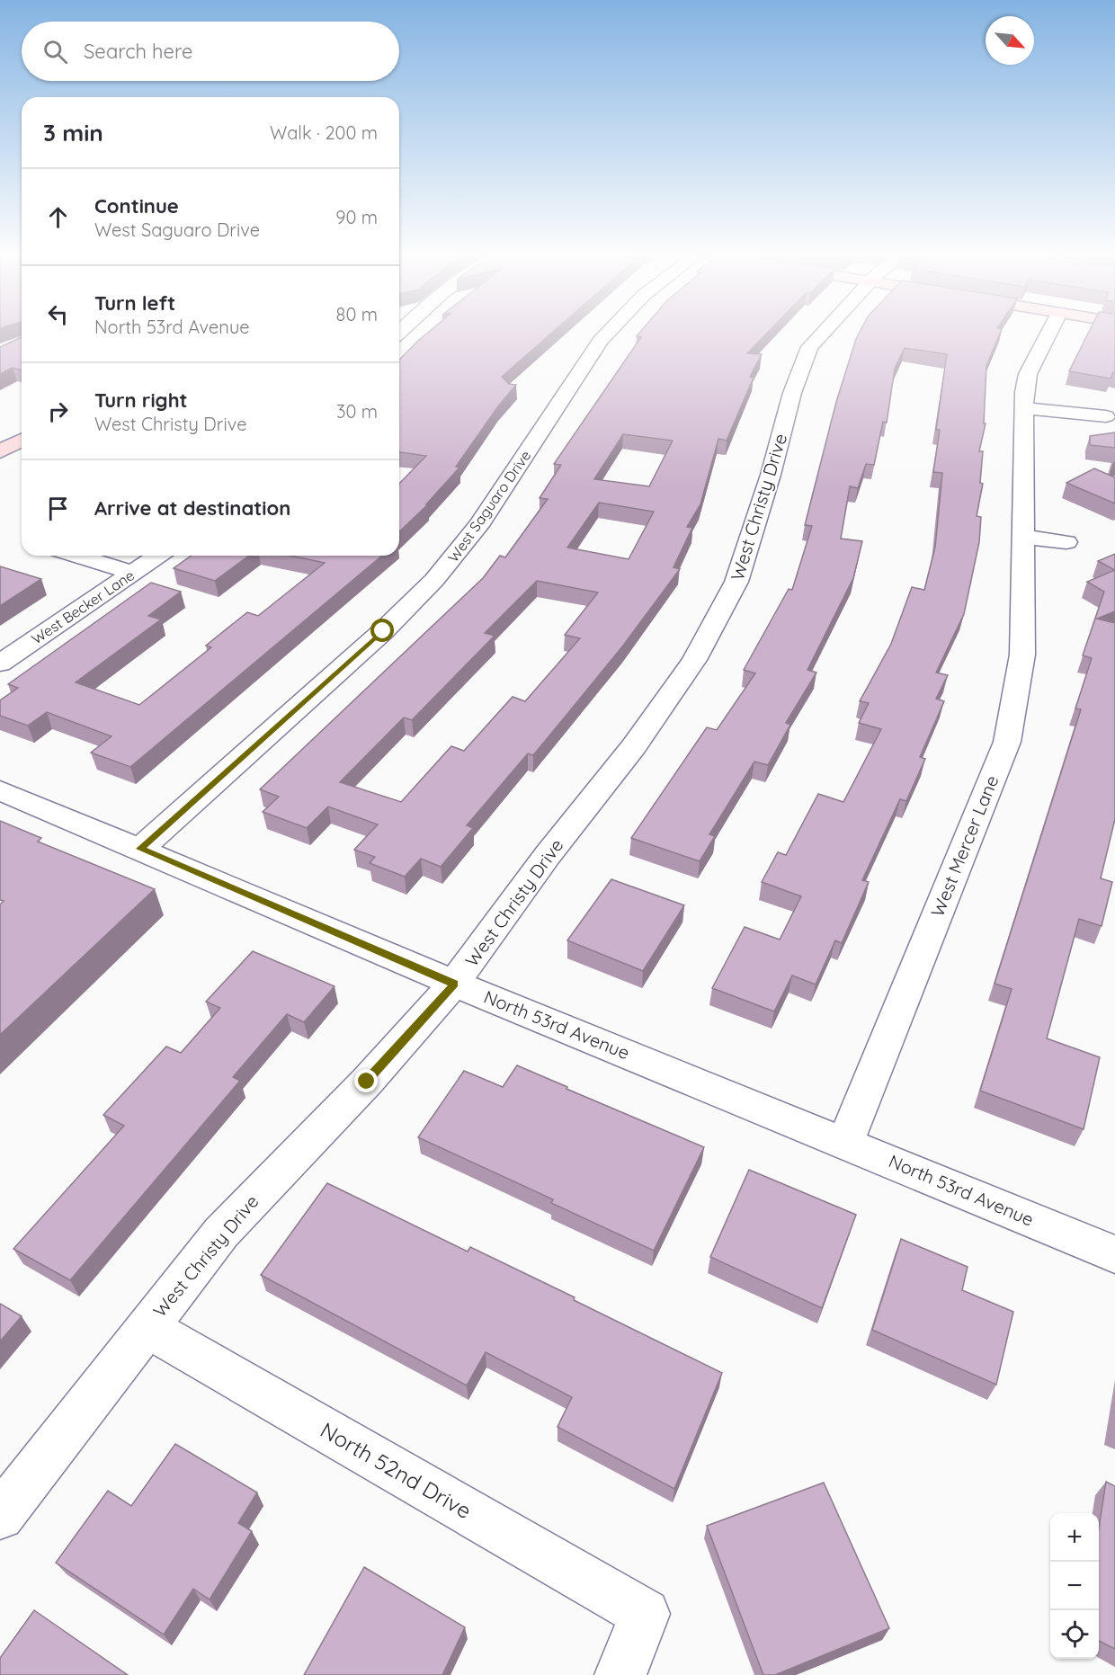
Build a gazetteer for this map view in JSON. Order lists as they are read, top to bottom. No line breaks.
{"streets":{"street":["West Saguaro Drive","West Christy Drive","West Becker Lane","West Mercer Lane","North 53rd Avenue","North 52nd Drive"]},"crossings":[["West Saguaro Drive","North 53rd Avenue"],["West Christy Drive","North 53rd Avenue"],["West Christy Drive","North 52nd Drive"],["West Mercer Lane","North 53rd Avenue"]],"north":"bottom right","page":{"search":"Search here","heading":["3 min","Walk · 200 m"],"list":[["Continue","West Saguaro Drive","90 m"],["Turn left","North 53rd Avenue","80 m"],["Turn right","West Christy Drive","30 m"],"Arrive at destination"],"map_buttons":["+","−"]}}
